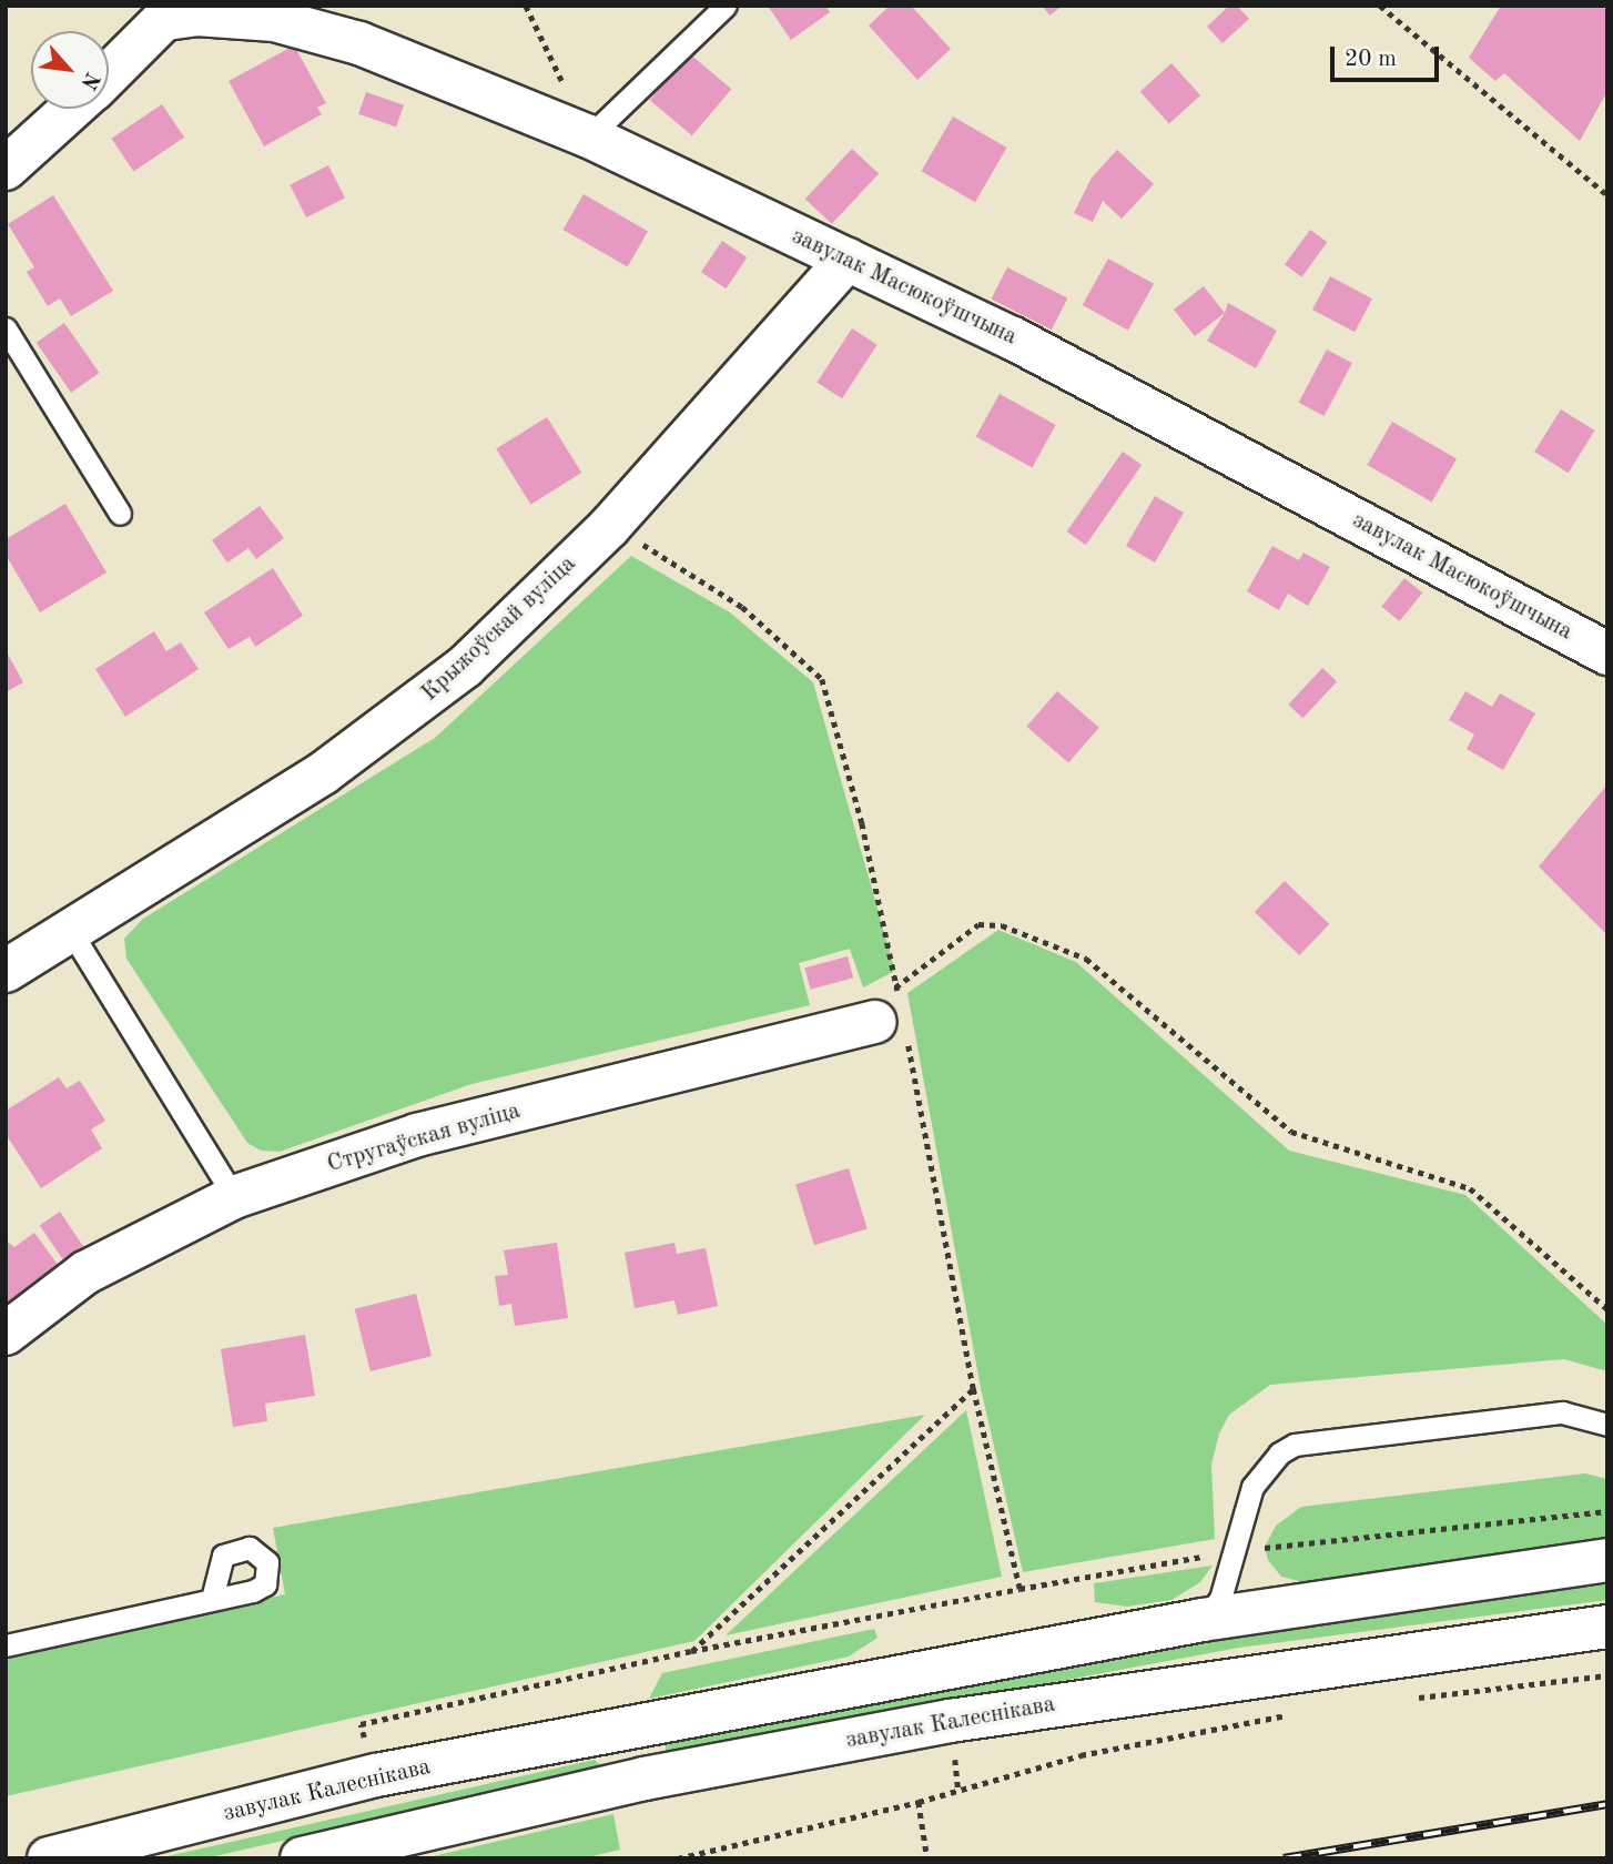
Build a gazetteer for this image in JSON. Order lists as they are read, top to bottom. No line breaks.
{"streets":{"street":["завулак Масюкоўшчына","Крыжоўскай вуліца","Стругаўская вуліца","завулак Калеснікава"]},"crossings":[["завулак Масюкоўшчына","Крыжоўскай вуліца"]],"scale_bar":"20 m","north":"bottom right"}
